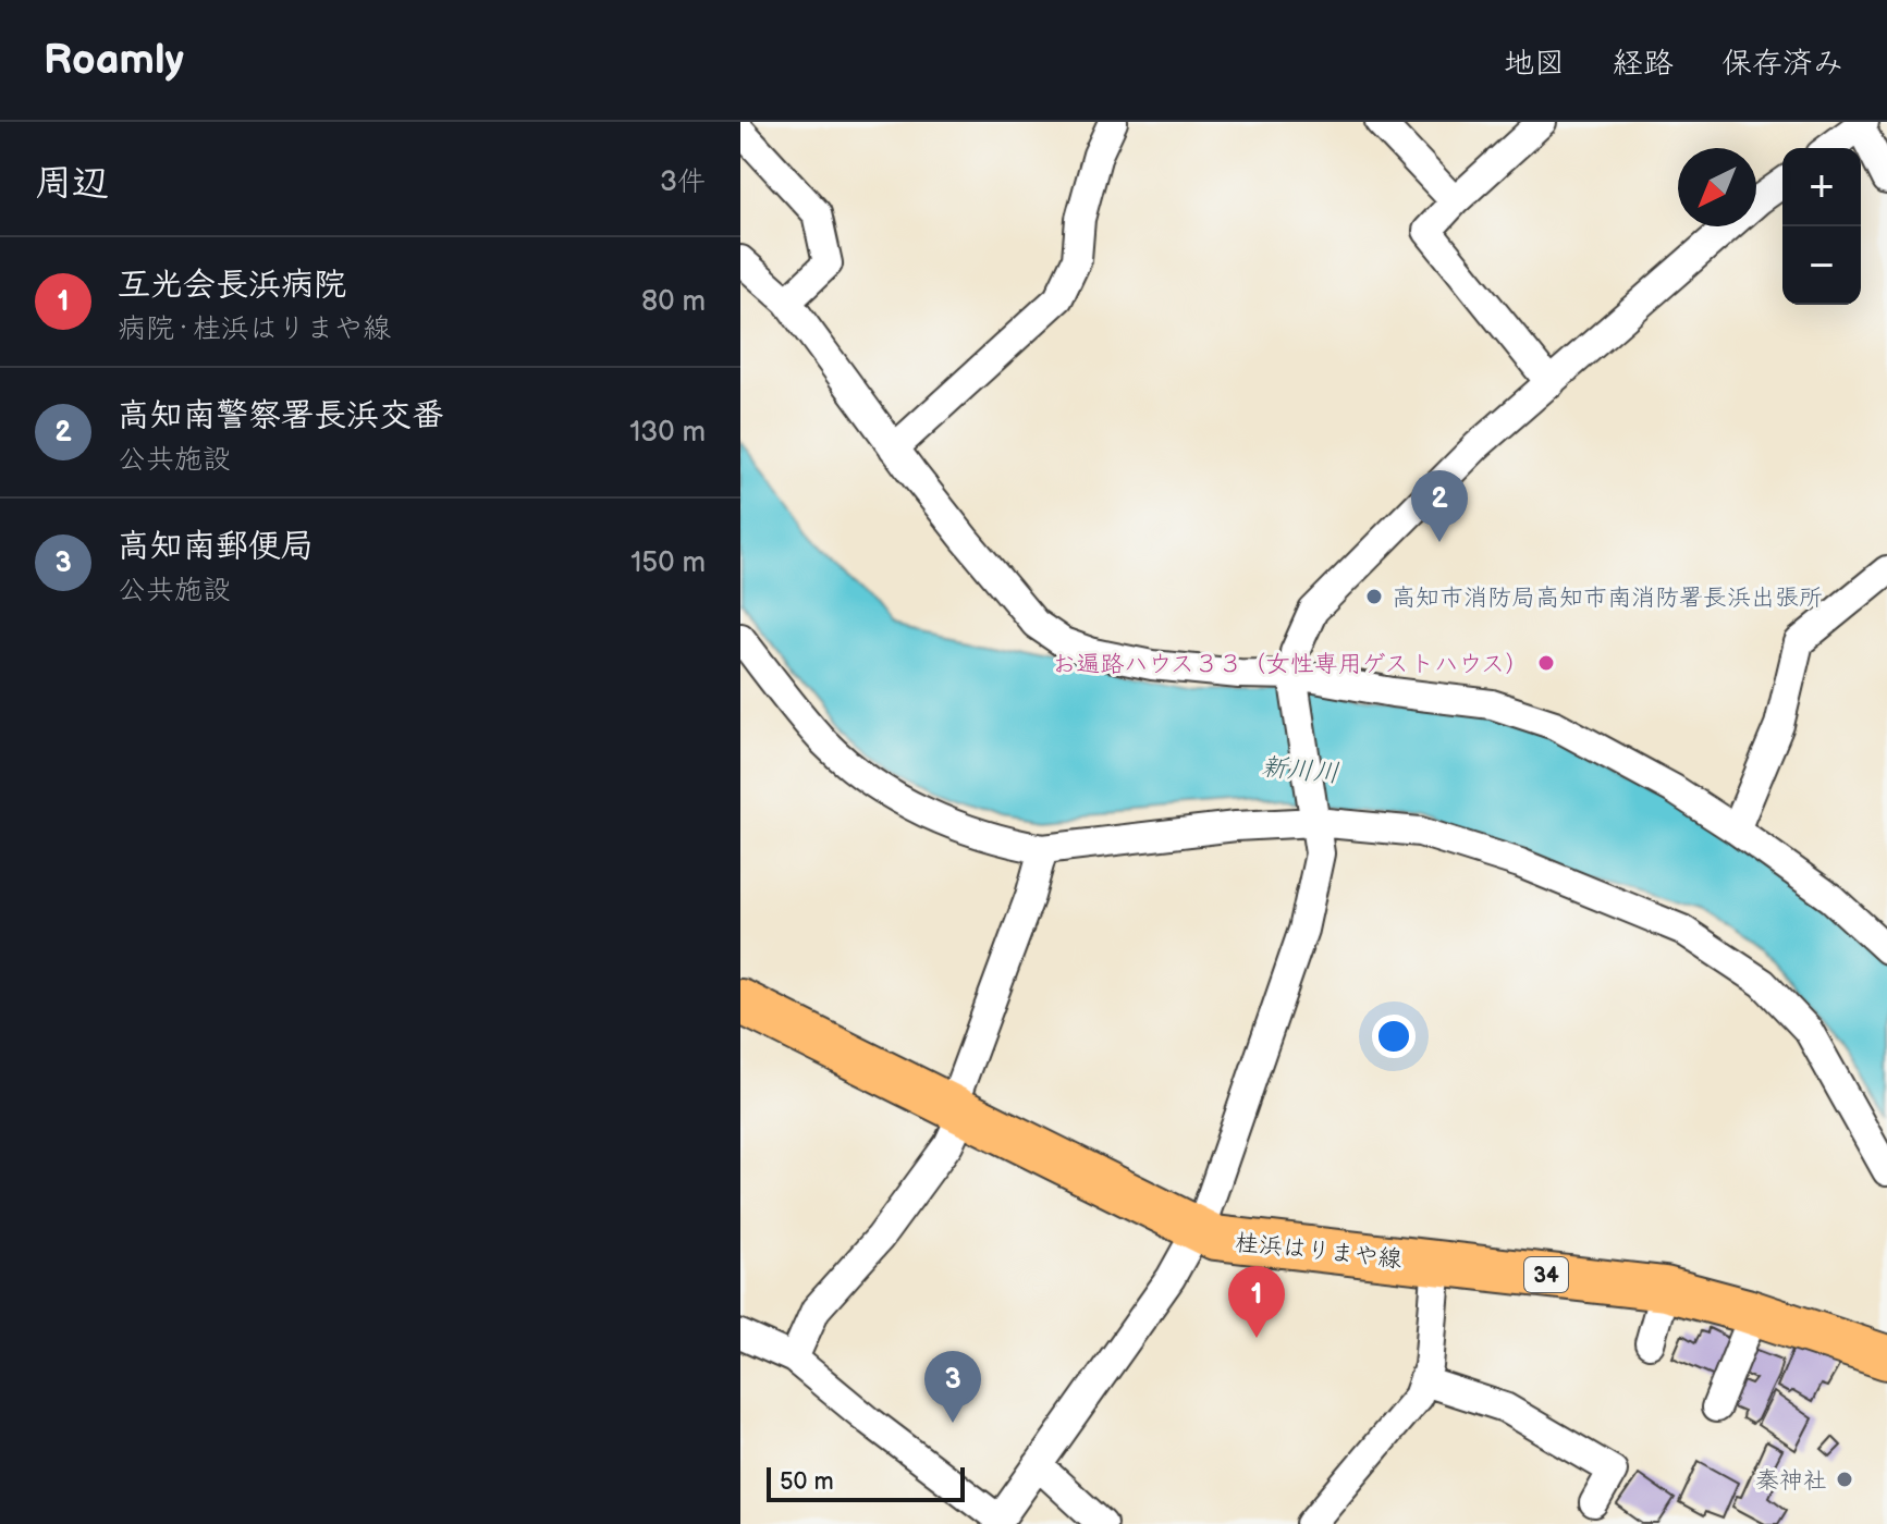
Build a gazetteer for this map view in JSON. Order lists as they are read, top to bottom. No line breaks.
{"streets":{"main road":["桂浜はりまや線","34"]},"water":["新川川"],"places":["高知市消防局高知市南消防署長浜出張所","お遍路ハウス３３（女性専用ゲストハウス）","秦神社"],"scale_bar":"50 m","north":"bottom left","page":{"header":"Roamly","nav":["地図","経路","保存済み"],"heading":["周辺","3件"],"map_buttons":["+","−"],"list":[{"mark":"1","name":"互光会長浜病院","note":"病院 · 桂浜はりまや線","value":"80 m"},{"mark":"2","name":"高知南警察署長浜交番","note":"公共施設","value":"130 m"},{"mark":"3","name":"高知南郵便局","note":"公共施設","value":"150 m"}],"pins":["2","1","3"],"scale":"50 m"}}
